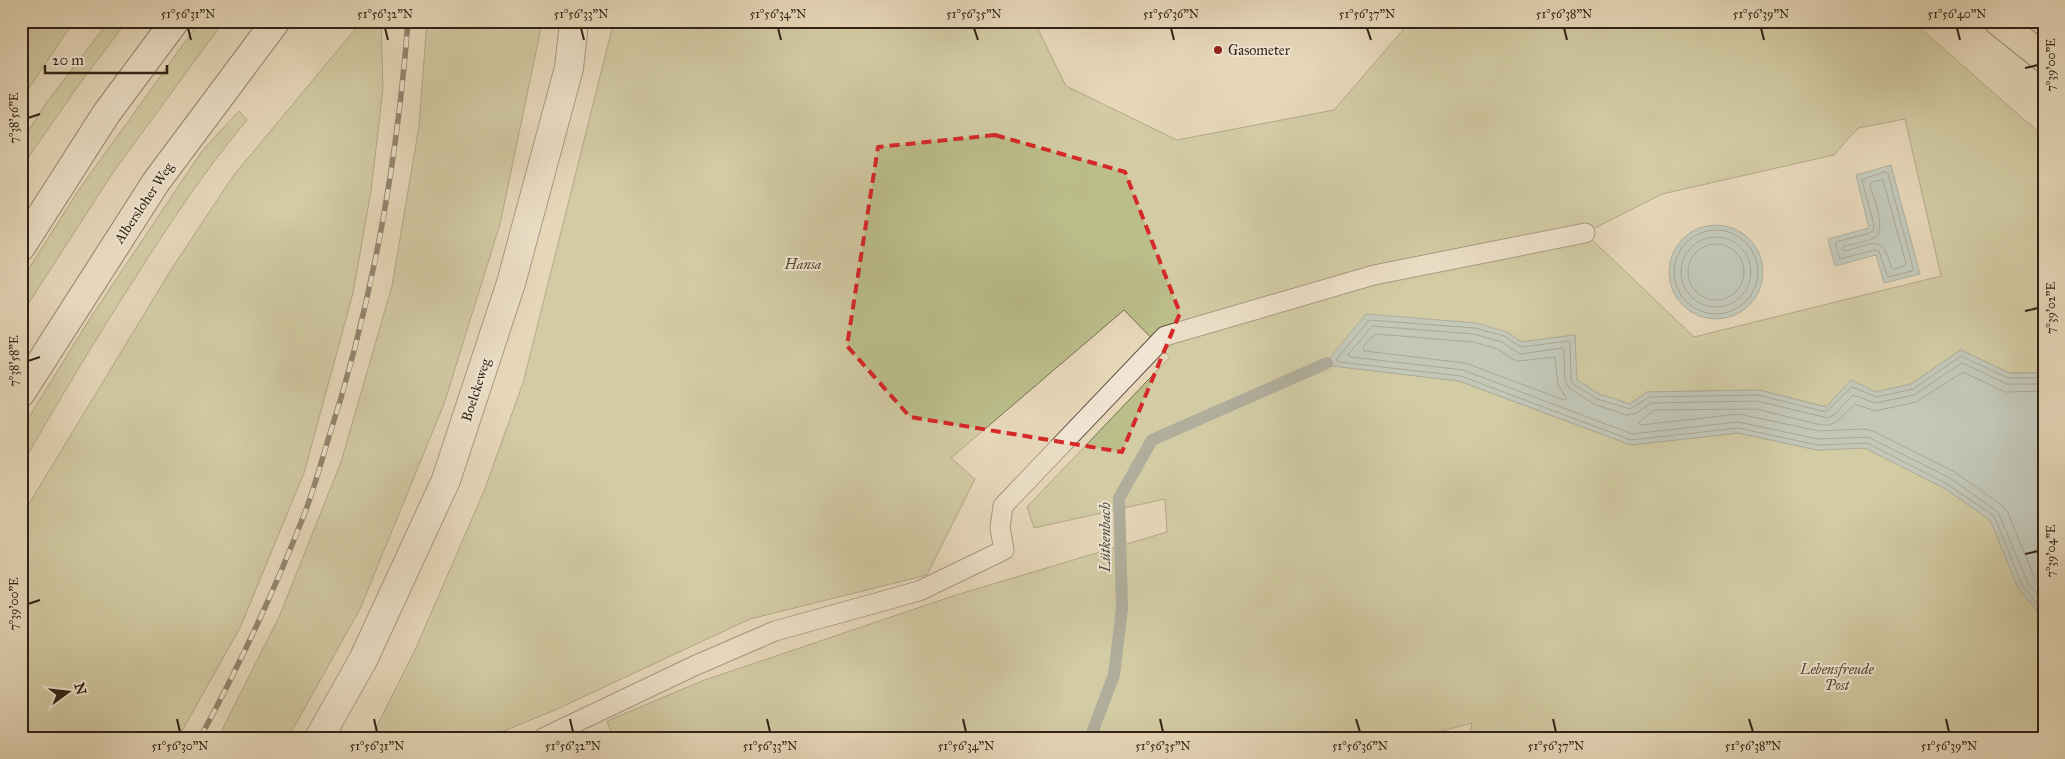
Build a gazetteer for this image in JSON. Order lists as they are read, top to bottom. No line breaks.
{"streets":{"street":["Albersloher Weg","Boelckeweg"]},"water":["Lütkenbach"],"parks":["Hansa","Lebensfreude Post"],"places":["Gasometer"],"scale_bar":"20 m","north":"right","coordinates":["51°56'31\"N","51°56'32\"N","51°56'33\"N","51°56'34\"N","51°56'35\"N","51°56'36\"N","51°56'37\"N","51°56'38\"N","51°56'39\"N","51°56'40\"N","7°39'00\"E","7°38'56\"E","7°39'02\"E","7°38'58\"E","7°39'04\"E","51°56'30\"N"]}
